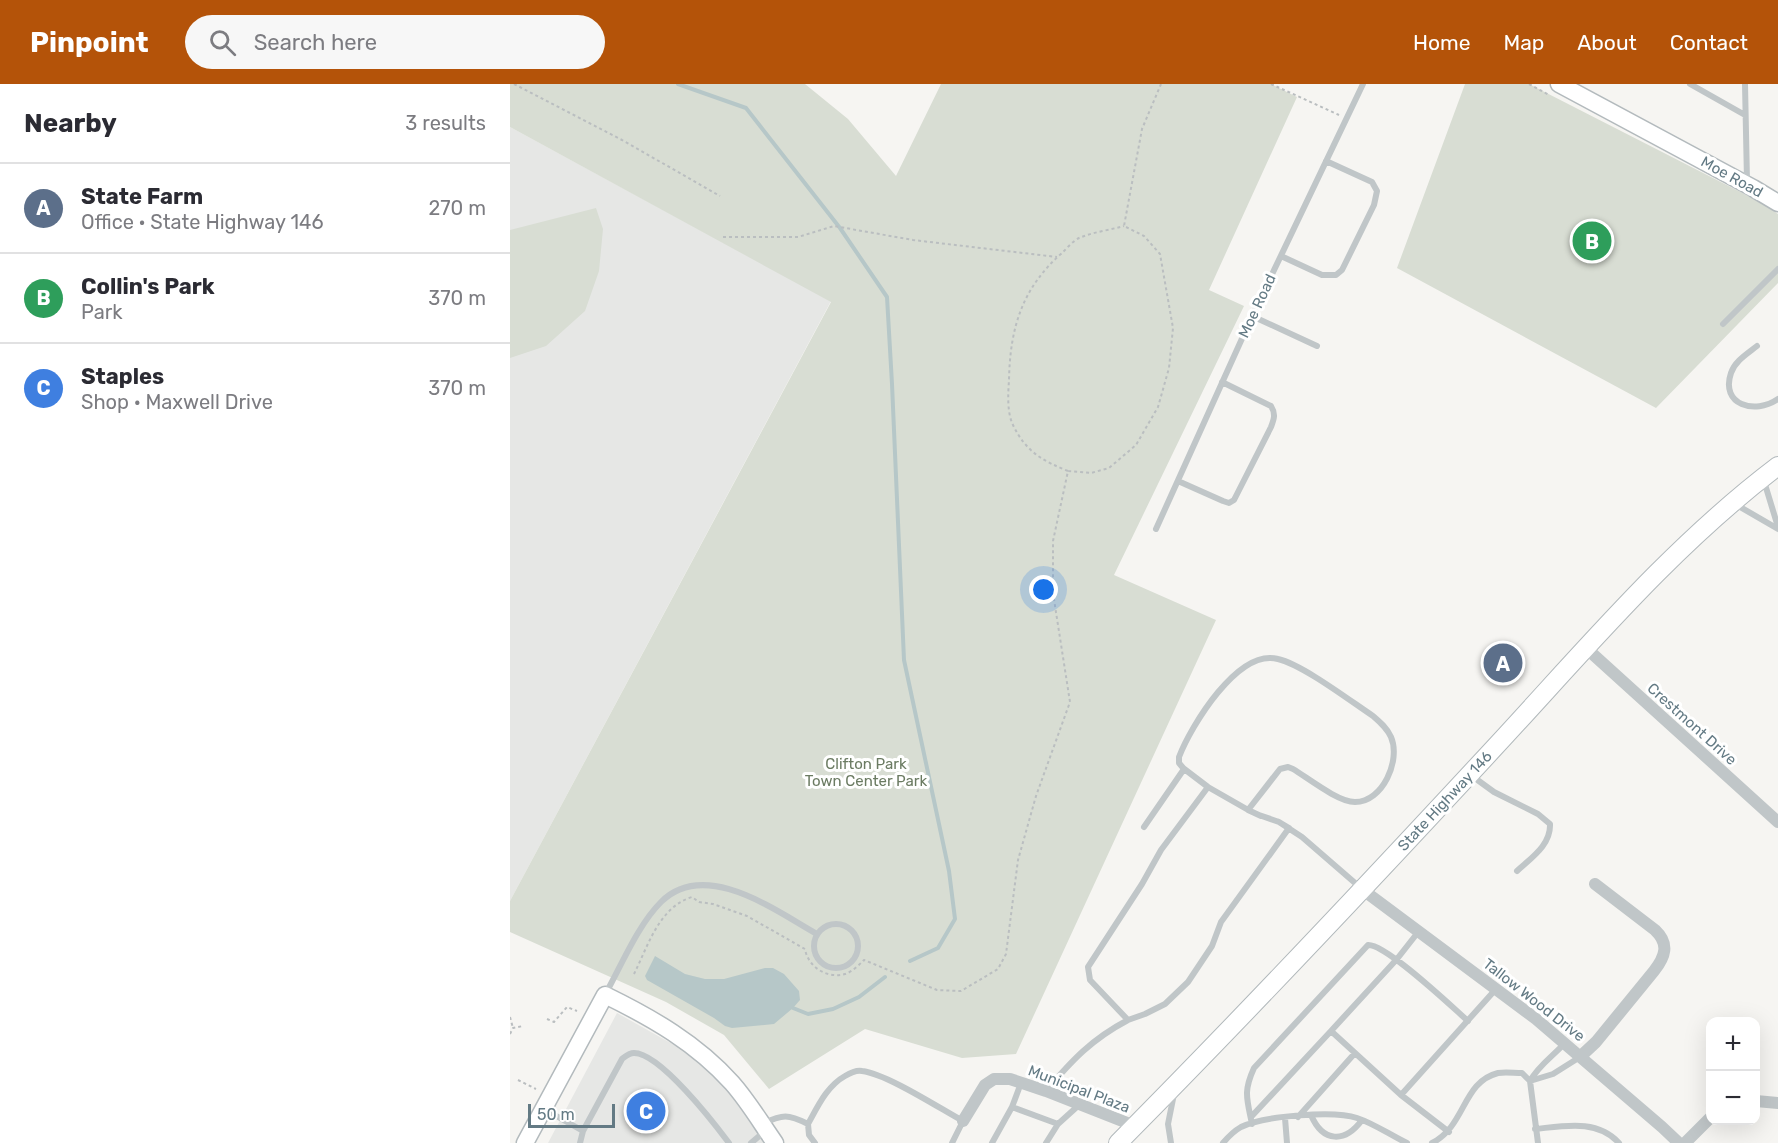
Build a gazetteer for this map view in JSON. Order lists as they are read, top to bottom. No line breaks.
{"streets":{"main road":["State Highway 146"],"street":["Moe Road","Crestmont Drive","Tallow Wood Drive","Municipal Plaza"]},"crossings":[["Crestmont Drive","State Highway 146"],["State Highway 146","Tallow Wood Drive"],["State Highway 146","Municipal Plaza"]],"parks":["Clifton Park Town Center Park"],"scale_bar":"50 m","page":{"header":"Pinpoint","search":"Search here","nav":["Home","Map","About","Contact"],"heading":["Nearby","3 results"],"list":[{"mark":"A","name":"State Farm","note":"Office · State Highway 146","value":"270 m"},{"mark":"B","name":"Collin's Park","note":"Park","value":"370 m"},{"mark":"C","name":"Staples","note":"Shop · Maxwell Drive","value":"370 m"}],"pins":["B","A","C"],"map_buttons":["+","−"],"scale":"50 m"}}
